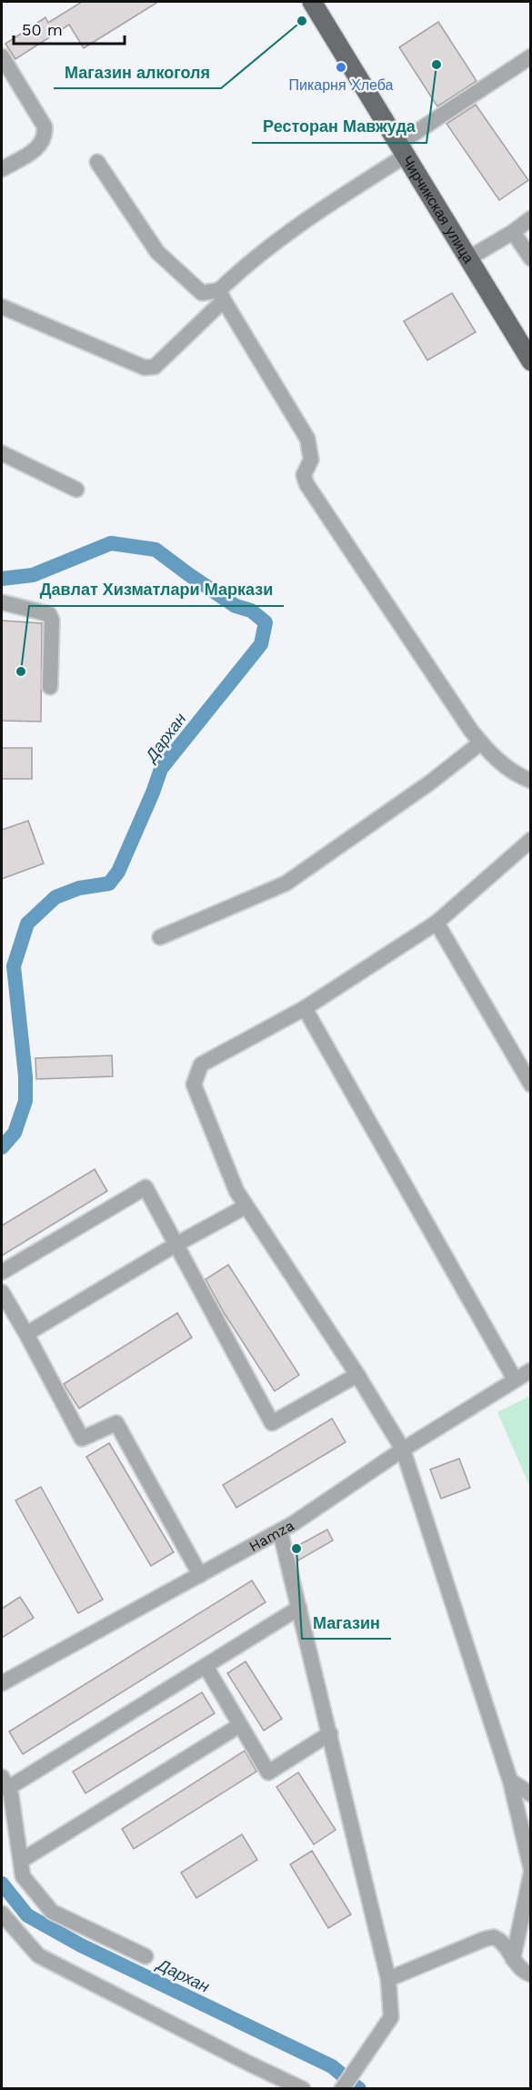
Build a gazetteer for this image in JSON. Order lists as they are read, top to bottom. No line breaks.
{"streets":{"main road":["Чирчикская улица"],"street":["Hamza"]},"water":["Дархан"],"places":["Магазин алкоголя","Ресторан Мавжуда","Пикарня Хлеба","Давлат Хизматлари Маркази","Магазин"],"scale_bar":"50 m"}
